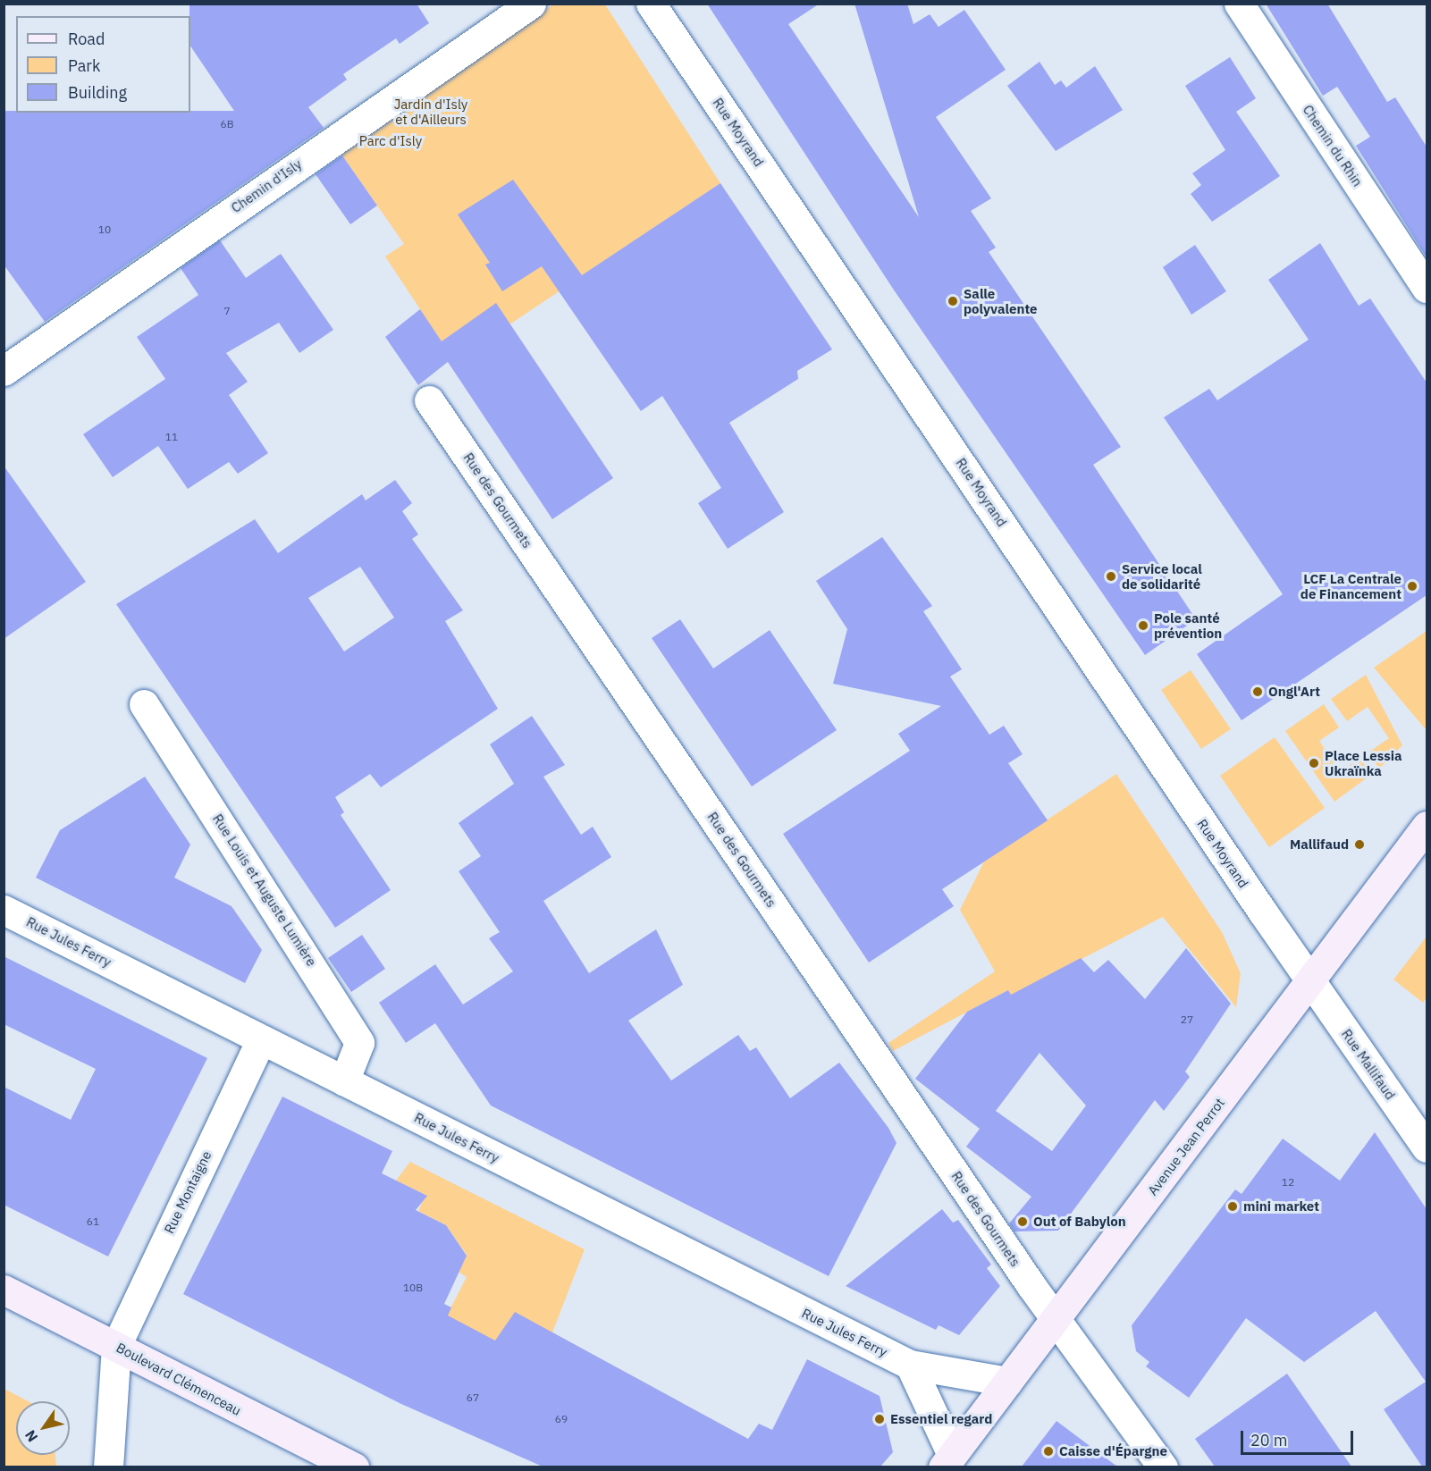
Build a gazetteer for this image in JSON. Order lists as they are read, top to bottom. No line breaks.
{"streets":{"main road":["Avenue Jean Perrot","Boulevard Clémenceau"],"street":["Rue Moyrand","Chemin du Rhin","Chemin d'Isly","Rue des Gourmets","Rue Louis et Auguste Lumière","Rue Jules Ferry","Rue Mallifaud","Rue Montaigne"]},"crossings":[["Rue Moyrand","Rue Mallifaud"],["Rue Moyrand","Avenue Jean Perrot"],["Rue des Gourmets","Avenue Jean Perrot"],["Rue Louis et Auguste Lumière","Rue Jules Ferry"],["Rue Jules Ferry","Avenue Jean Perrot"],["Rue Jules Ferry","Rue Montaigne"],["Rue Mallifaud","Avenue Jean Perrot"],["Rue Montaigne","Boulevard Clémenceau"]],"parks":["Jardin d'Isly et d'Ailleurs","Parc d'Isly"],"places":["Salle polyvalente","Service local de solidarité","LCF La Centrale de Financement","Pole santé prévention","Ongl'Art","Place Lessia Ukraïnka","Mallifaud","mini market","Out of Babylon","Essentiel regard","Caisse d'Épargne"],"house_numbers":["6B","10","7","11","27","12","61","10B","67","69"],"legend":["Road","Park","Building"],"scale_bar":"20 m","north":"bottom left"}
